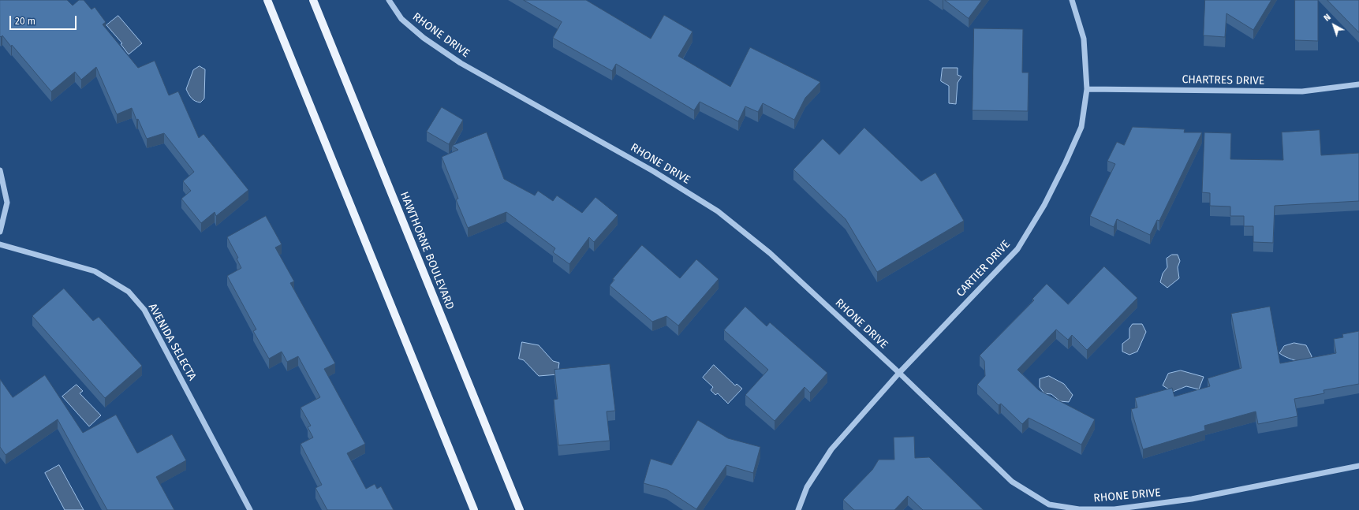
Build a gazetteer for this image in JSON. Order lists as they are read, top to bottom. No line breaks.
{"streets":{"main road":["HAWTHORNE BOULEVARD"],"street":["RHONE DRIVE","CHARTRES DRIVE","CARTIER DRIVE","AVENIDA SELECTA"]},"crossings":[["RHONE DRIVE","CARTIER DRIVE"],["CHARTRES DRIVE","CARTIER DRIVE"]],"scale_bar":"20 m","north":"top left"}
